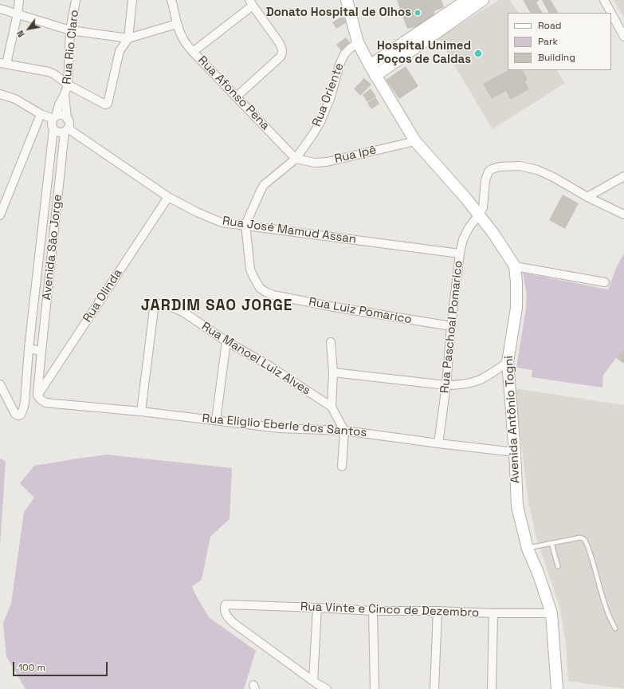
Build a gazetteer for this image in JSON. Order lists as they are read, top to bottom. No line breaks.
{"streets":{"street":["Rua Rio Claro","Rua Afonso Pena","Rua Oriente","Rua Ipê","Rua José Mamud Assan","Avenida São Jorge","Rua Olinda","Rua Luiz Pomarico","Rua Paschoal Pomarico","Rua Manoel Luiz Alves","Avenida Antônio Togni","Rua Eliglio Eberle dos Santos","Rua Vinte e Cinco de Dezembro"]},"crossings":[["Rua Rio Claro","Avenida São Jorge"],["Rua Afonso Pena","Rua Oriente"],["Rua Afonso Pena","Rua Ipê"],["Rua Oriente","Rua Ipê"],["Rua Oriente","Rua José Mamud Assan"],["Rua Oriente","Rua Luiz Pomarico"],["Rua Oriente","Avenida Antônio Togni"],["Rua Ipê","Avenida Antônio Togni"],["Rua José Mamud Assan","Avenida São Jorge"],["Rua José Mamud Assan","Rua Olinda"],["Rua José Mamud Assan","Rua Luiz Pomarico"],["Rua José Mamud Assan","Rua Paschoal Pomarico"],["Avenida São Jorge","Rua Olinda"],["Avenida São Jorge","Rua Eliglio Eberle dos Santos"],["Rua Olinda","Rua Eliglio Eberle dos Santos"],["Rua Luiz Pomarico","Rua Paschoal Pomarico"],["Rua Paschoal Pomarico","Avenida Antônio Togni"],["Rua Paschoal Pomarico","Rua Eliglio Eberle dos Santos"],["Rua Manoel Luiz Alves","Rua Eliglio Eberle dos Santos"],["Avenida Antônio Togni","Rua Eliglio Eberle dos Santos"],["Avenida Antônio Togni","Rua Vinte e Cinco de Dezembro"]],"districts":["JARDIM SAO JORGE"],"places":["Donato Hospital de Olhos","Hospital Unimed Poços de Caldas"],"legend":["Road","Park","Building"],"scale_bar":"100 m","north":"bottom left"}
